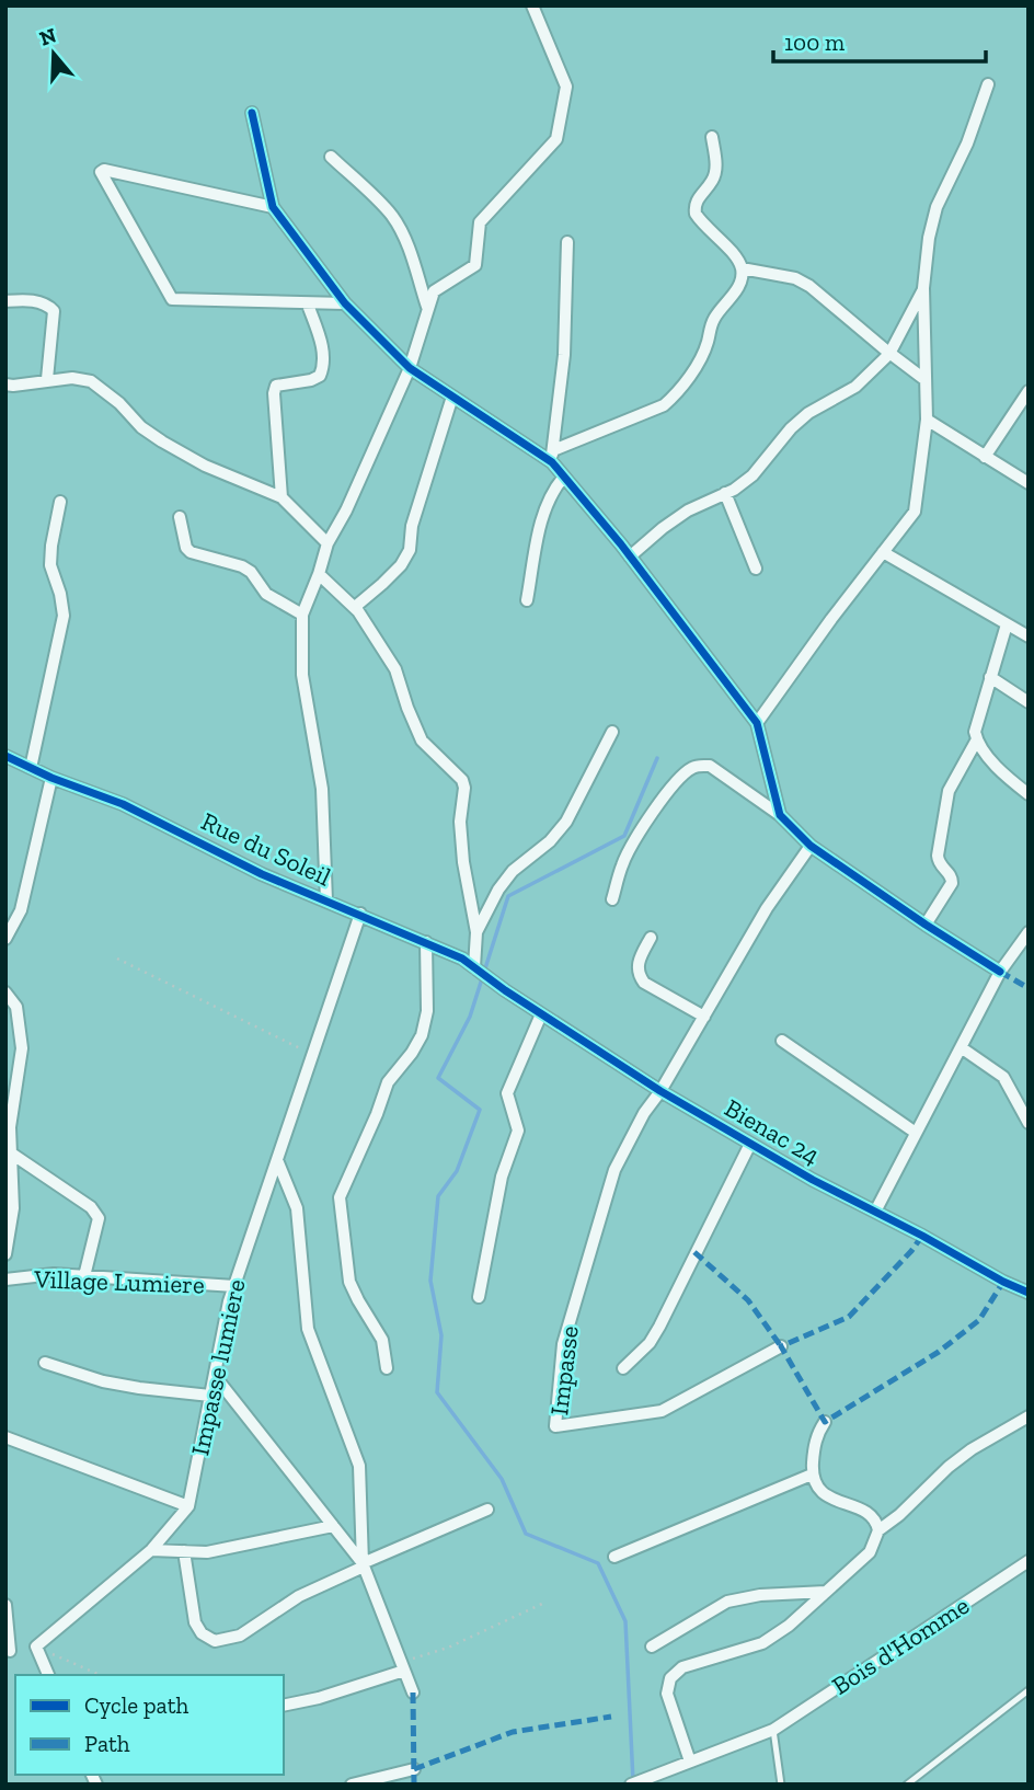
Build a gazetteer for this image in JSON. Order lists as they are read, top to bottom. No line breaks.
{"streets":{"street":["Rue du Soleil","Bienac 24","Village Lumiere","Impasse lumiere","Impasse","Bois d'Homme"]},"crossings":[["Rue du Soleil","Bienac 24"],["Rue du Soleil","Impasse lumiere"],["Bienac 24","Impasse"],["Village Lumiere","Impasse lumiere"]],"legend":["Cycle path","Path"],"scale_bar":"100 m","north":"top"}
